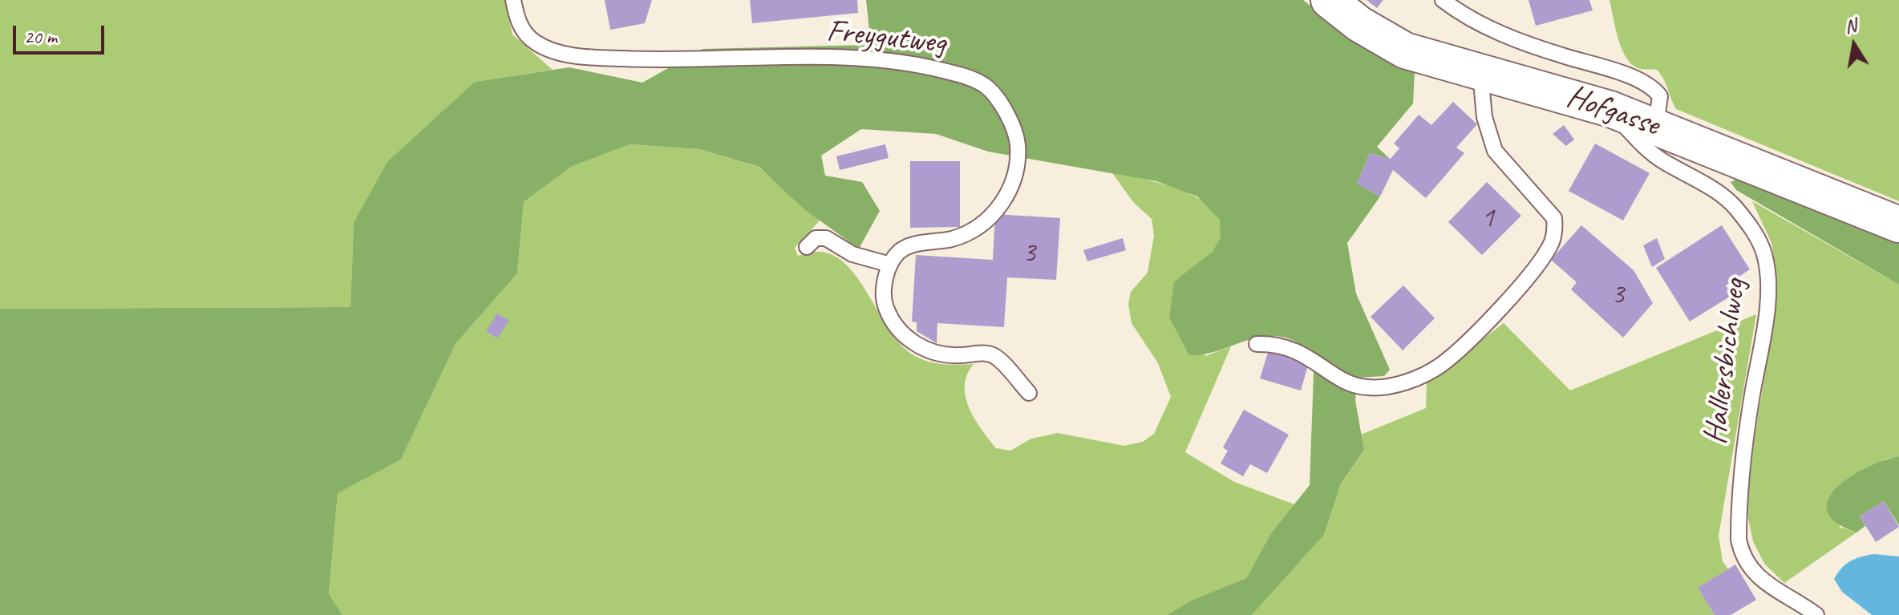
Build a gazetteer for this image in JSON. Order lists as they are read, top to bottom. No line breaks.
{"streets":{"main road":["Hofgasse"],"lane":["Freygutweg","Hallersbichlweg"]},"crossings":[["Hofgasse","Hallersbichlweg"]],"house_numbers":["1","3","3"],"scale_bar":"20 m","north":"top"}
